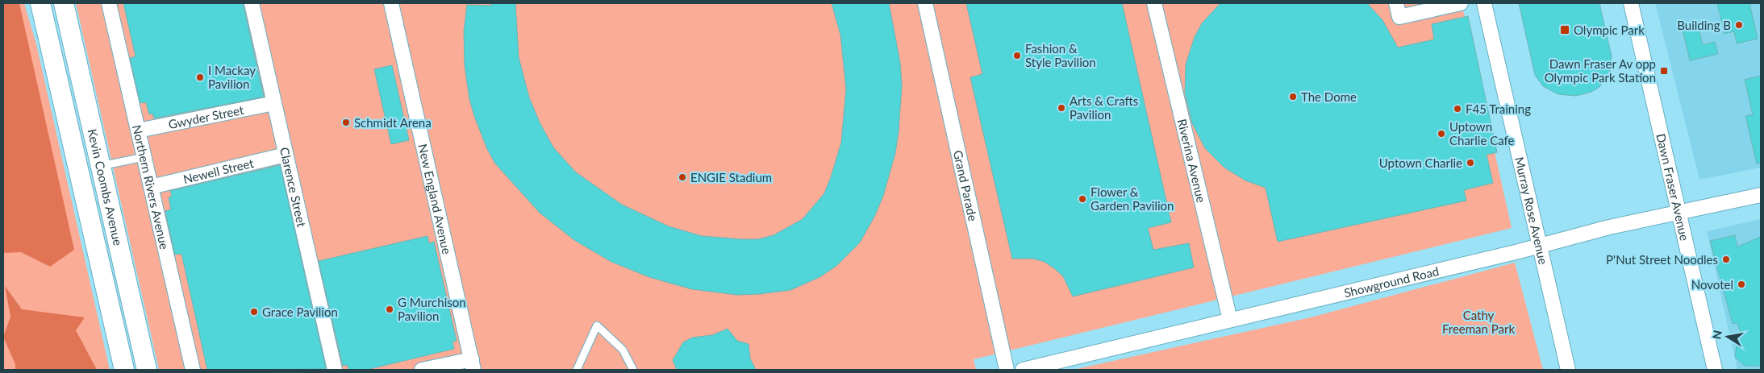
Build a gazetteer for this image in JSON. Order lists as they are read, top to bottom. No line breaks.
{"streets":{"main road":["Kevin Coombs Avenue"],"street":["Gwyder Street","Riverina Avenue","Newell Street","Dawn Fraser Avenue","Northern Rivers Avenue","Clarence Street","Grand Parade","New England Avenue","Murray Rose Avenue","Showground Road"]},"crossings":[["Gwyder Street","Northern Rivers Avenue"],["Gwyder Street","Clarence Street"],["Riverina Avenue","Showground Road"],["Newell Street","Northern Rivers Avenue"],["Newell Street","Clarence Street"],["Dawn Fraser Avenue","Showground Road"],["Murray Rose Avenue","Showground Road"]],"parks":["Cathy Freeman Park"],"places":{"other":["Building B","Fashion & Style Pavilion","I Mackay Pavilion","The Dome","Arts & Crafts Pavilion","F45 Training","Schmidt Arena","Uptown Charlie Cafe","Uptown Charlie","ENGIE Stadium","Flower & Garden Pavilion","P'Nut Street Noodles","Novotel","G Murchison Pavilion","Grace Pavilion"],"transit":["Olympic Park","Dawn Fraser Av opp Olympic Park Station"]},"north":"left"}
